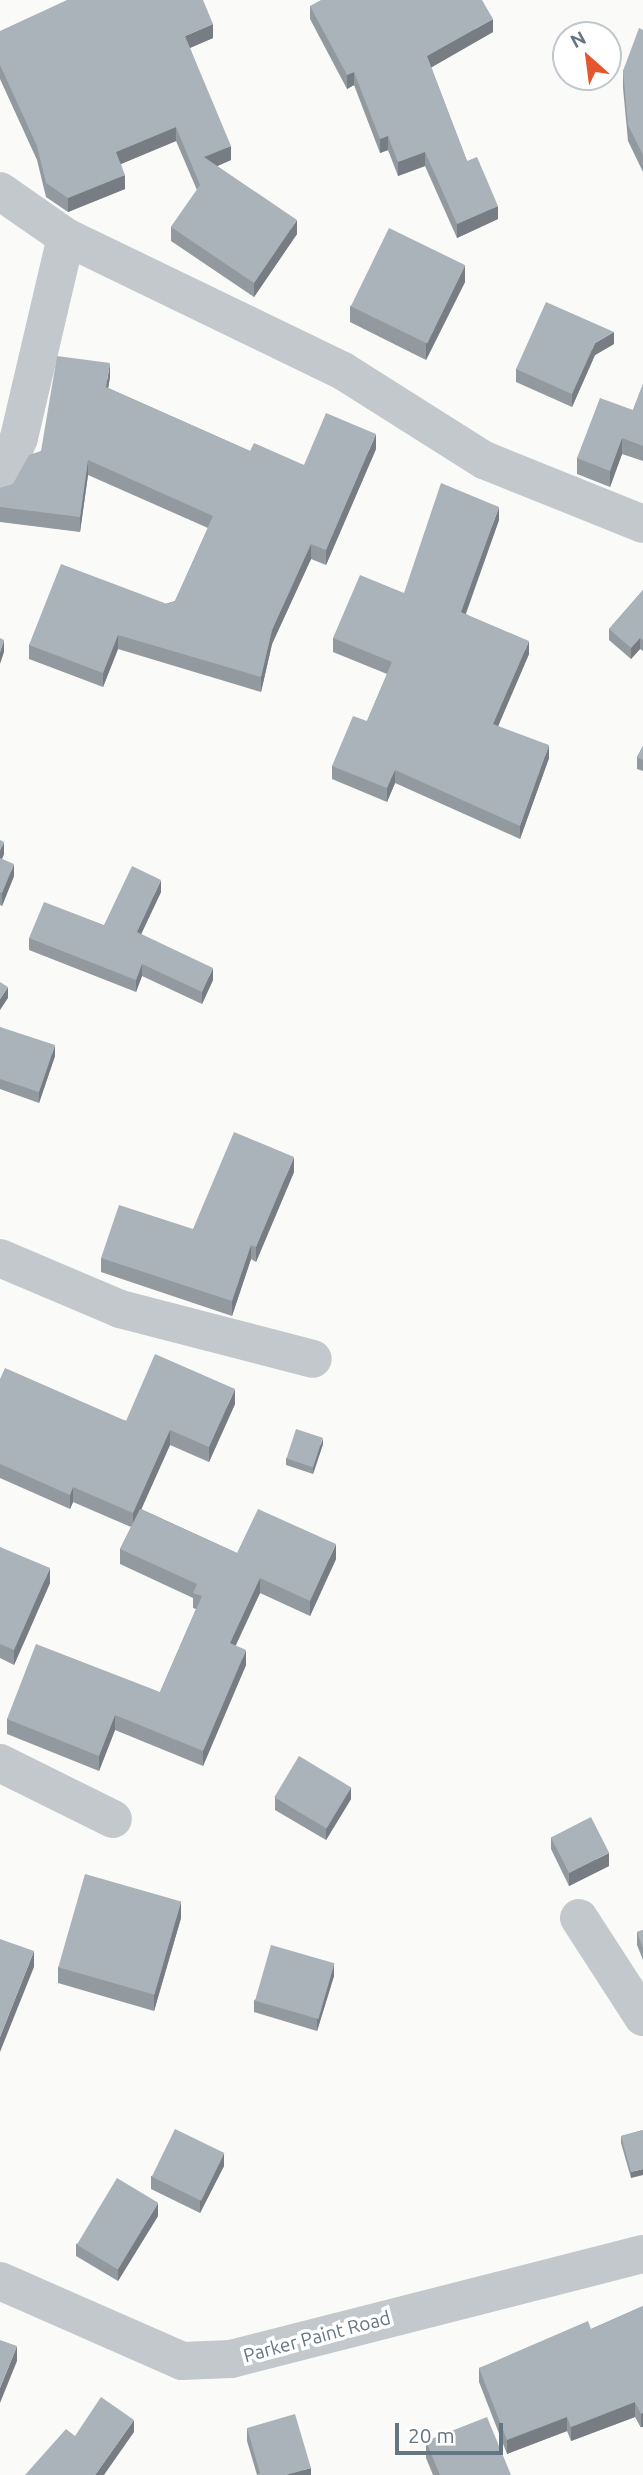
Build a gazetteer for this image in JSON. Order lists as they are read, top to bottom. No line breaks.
{"streets":{"street":["Parker Paint Road"]},"scale_bar":"20 m","north":"top left"}
